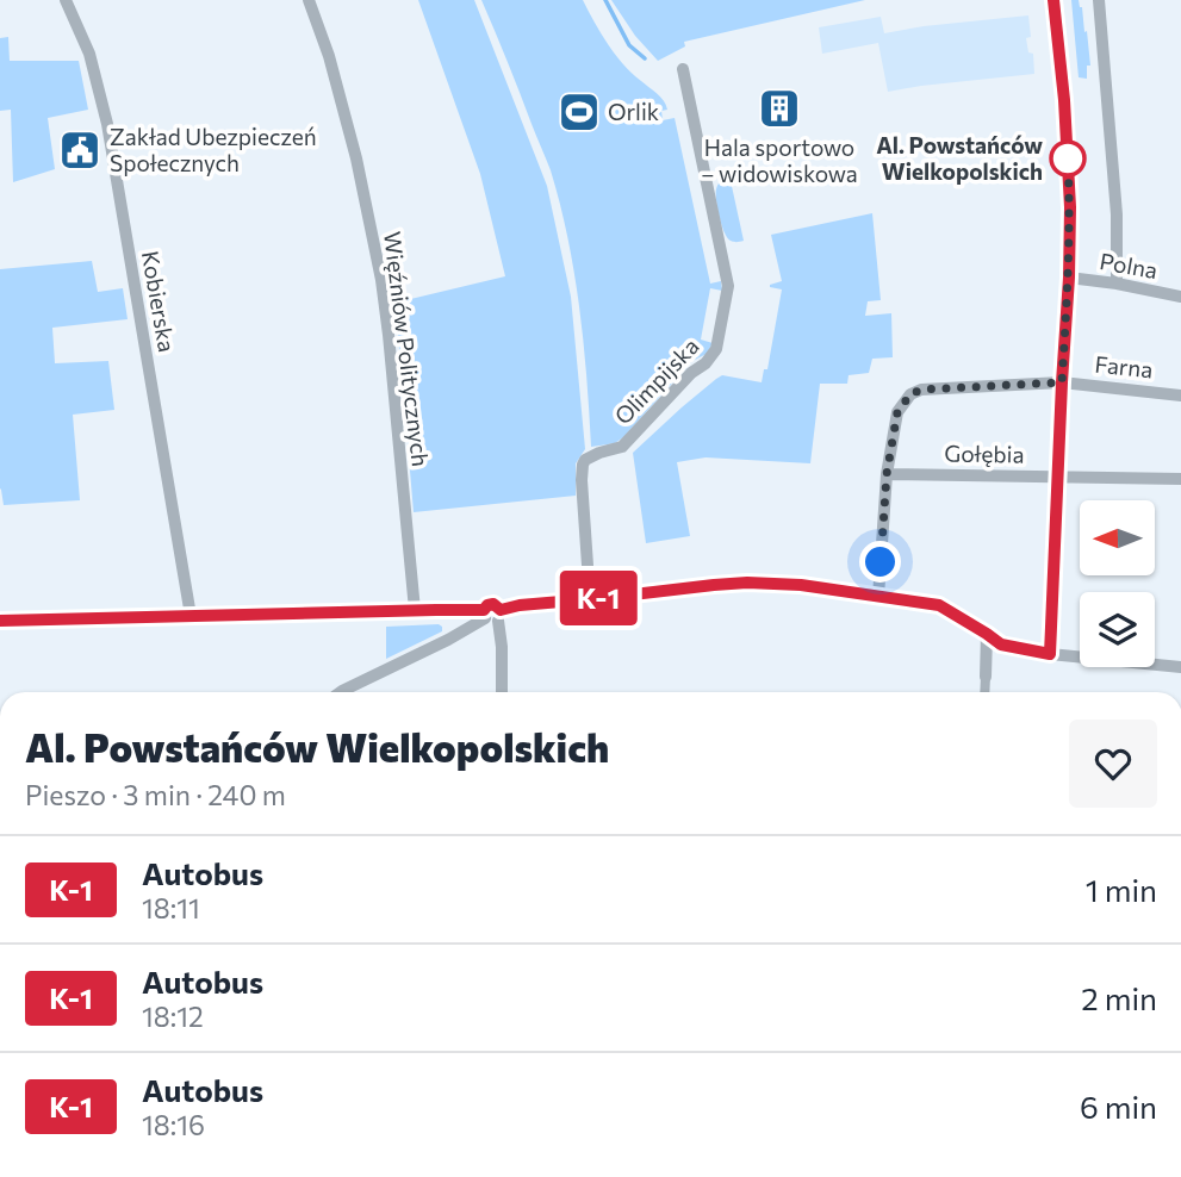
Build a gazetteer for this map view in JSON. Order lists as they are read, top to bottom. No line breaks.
{"streets":{"street":["Polna","Kobierska","Więźniów Politycznych","Farna","Olimpijska","Gołębia"]},"crossings":[["Farna","Gołębia"]],"places":{"building":["Hala sportowo – widowiskowa"],"sports":["Orlik"],"public building":["Zakład Ubezpieczeń Społecznych"],"other":["Al. Powstańców Wielkopolskich"]},"lines":["bus line K-1"],"north":"left","page":{"on_map":"K-1","heading":["Al. Powstańców Wielkopolskich","Pieszo · 3 min · 240 m"],"list":[{"mark":"K-1","name":"Autobus","note":"18:11","value":"1 min"},{"mark":"K-1","name":"Autobus","note":"18:12","value":"2 min"},{"mark":"K-1","name":"Autobus","note":"18:16","value":"6 min"}]}}
